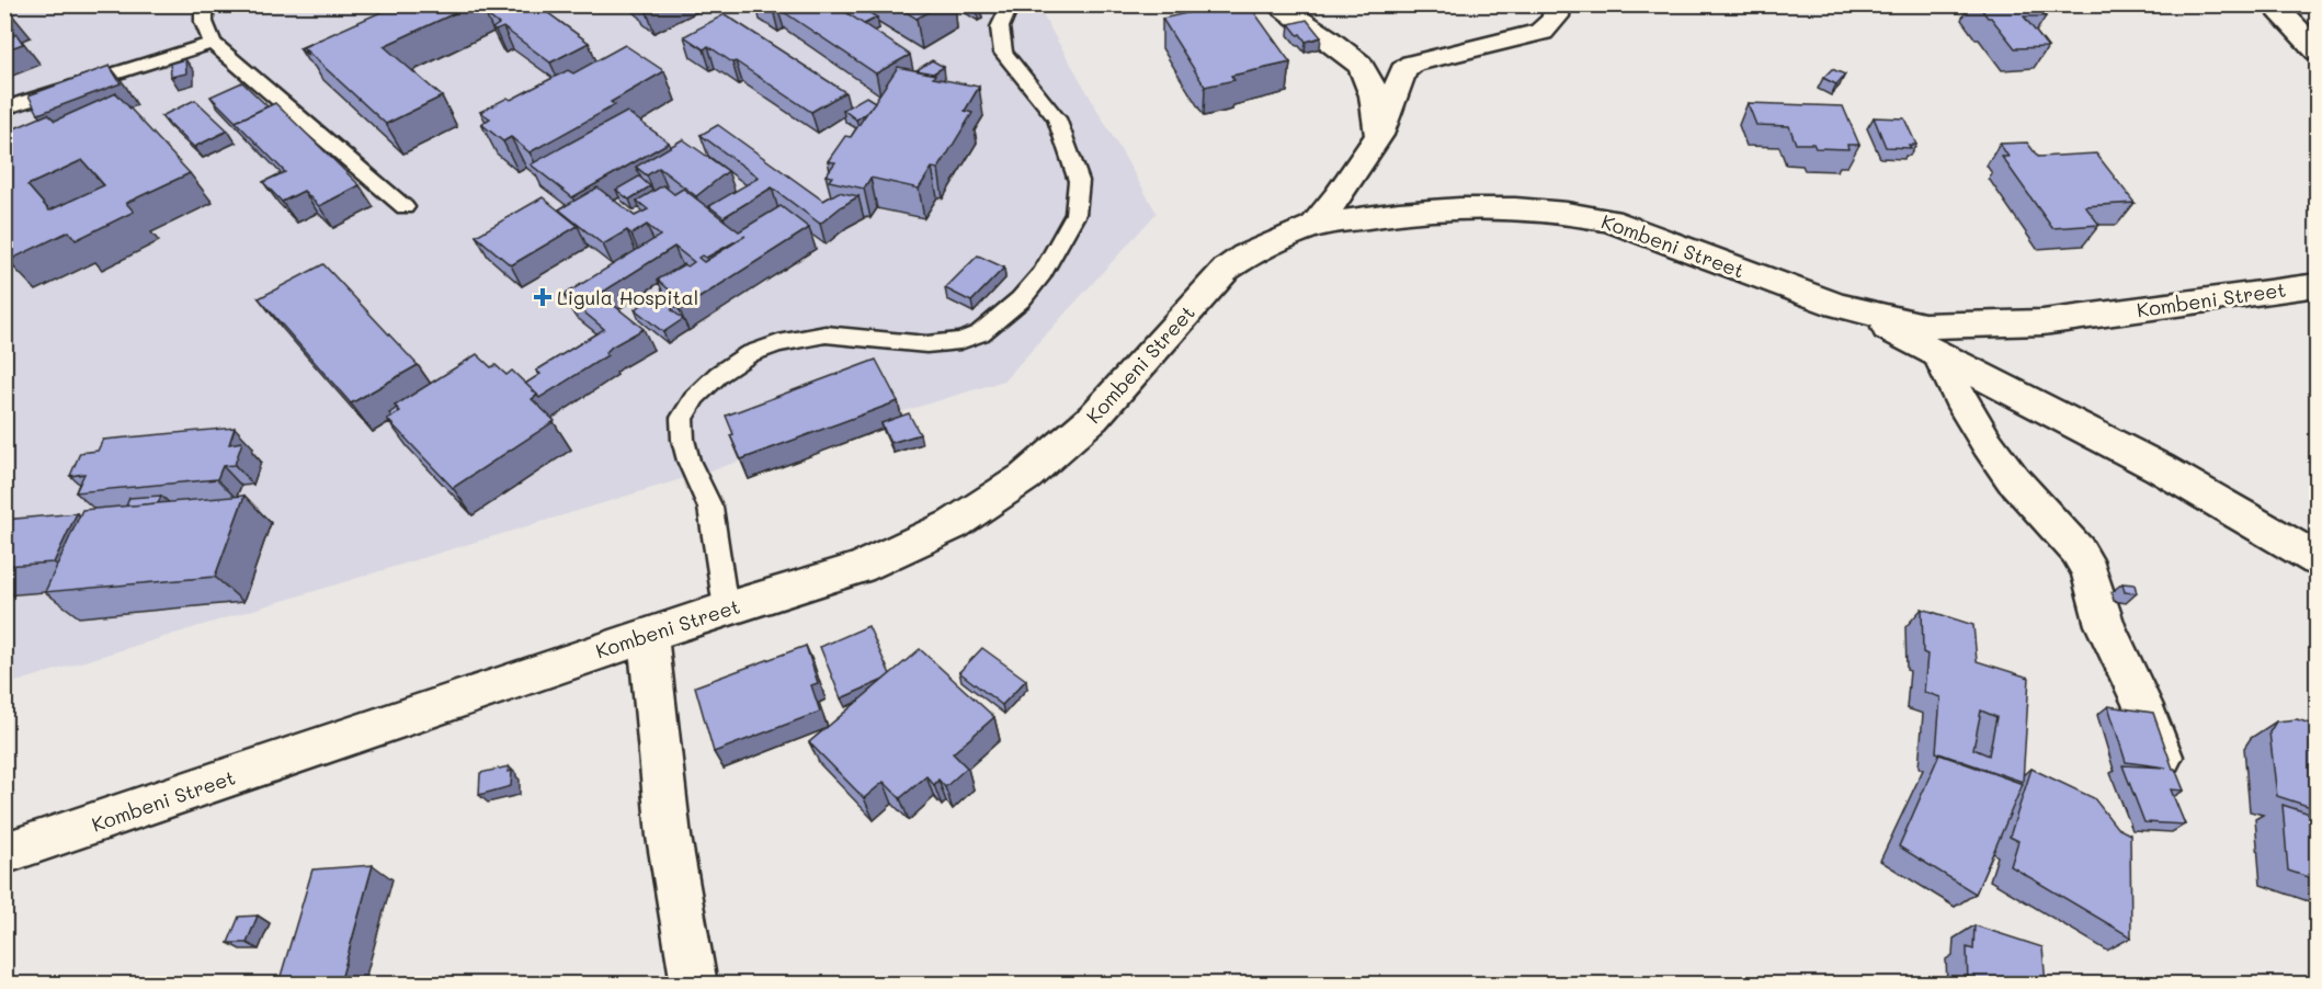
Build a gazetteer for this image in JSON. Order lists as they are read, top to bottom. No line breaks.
{"streets":{"street":["Kombeni Street"]},"places":{"health":["Ligula Hospital"]}}
